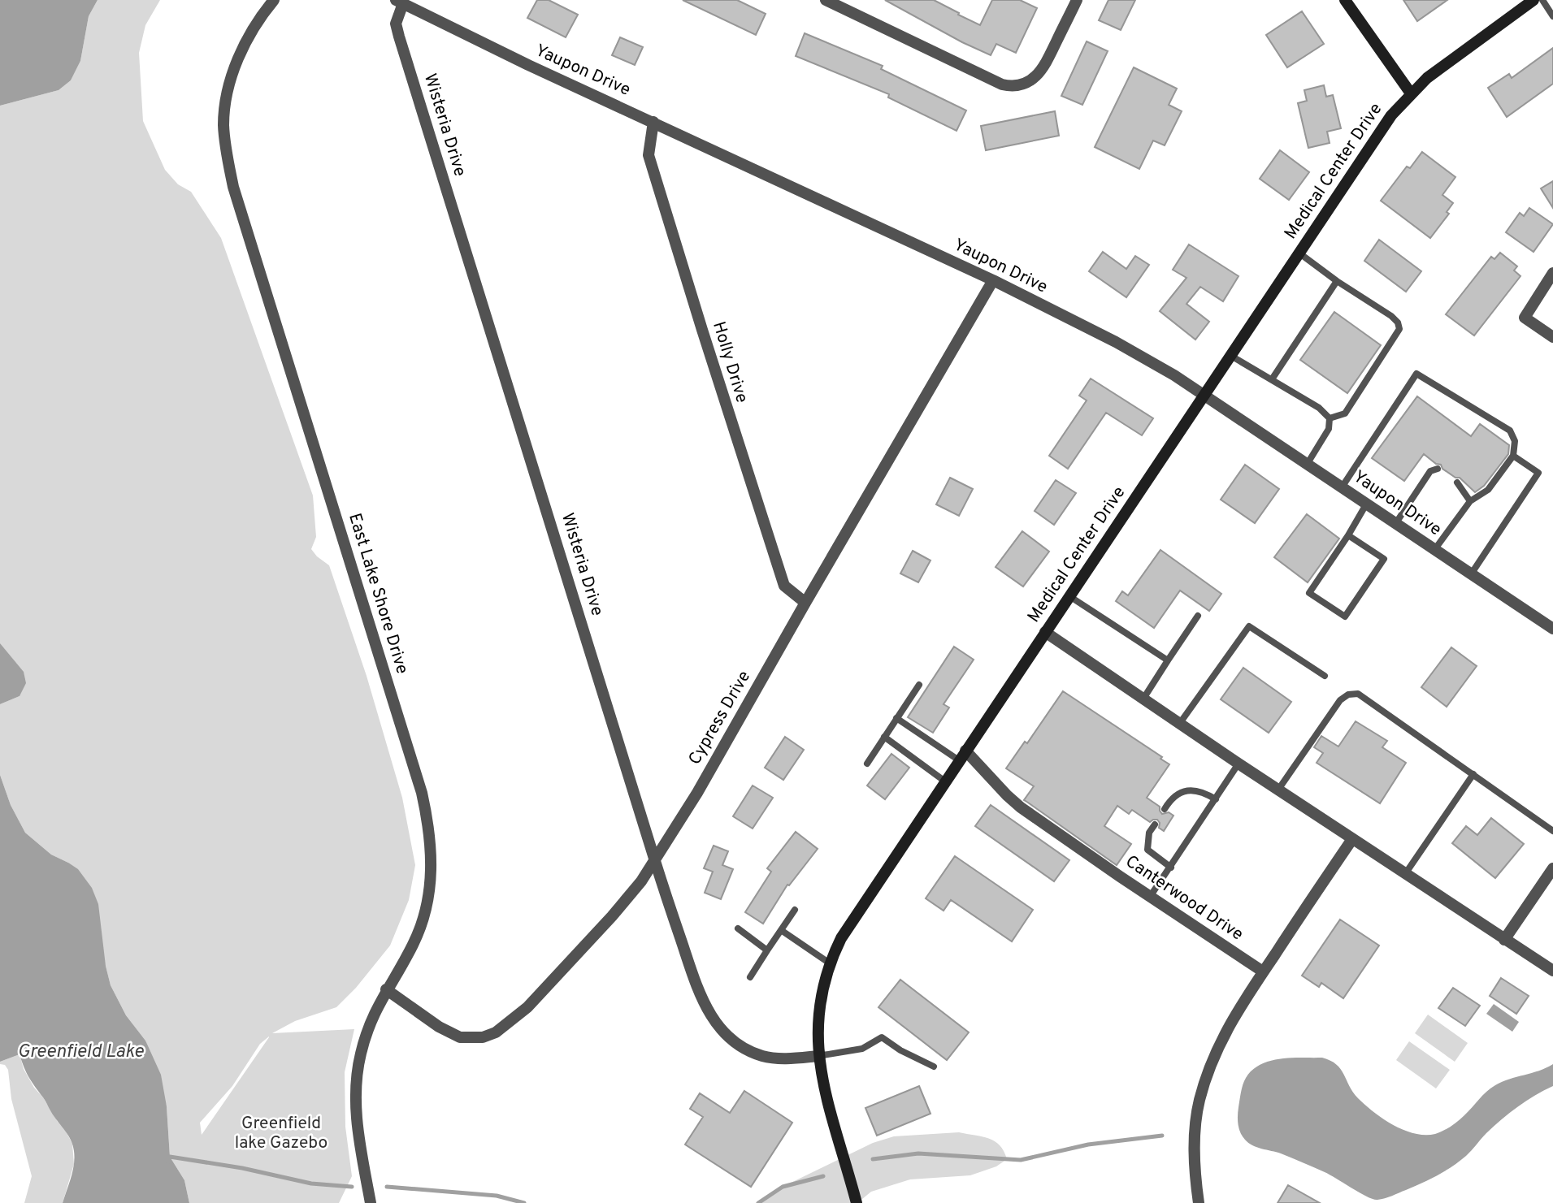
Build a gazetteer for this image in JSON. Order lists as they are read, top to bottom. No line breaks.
{"streets":{"street":["Yaupon Drive","Wisteria Drive","Medical Center Drive","Holly Drive","East Lake Shore Drive","Cypress Drive","Canterwood Drive"]},"crossings":[["Yaupon Drive","Wisteria Drive"],["Yaupon Drive","Medical Center Drive"],["Yaupon Drive","Holly Drive"],["Yaupon Drive","Cypress Drive"],["Wisteria Drive","Medical Center Drive"],["Wisteria Drive","Cypress Drive"],["Medical Center Drive","Canterwood Drive"],["Holly Drive","Cypress Drive"],["East Lake Shore Drive","Cypress Drive"]],"water":["Greenfield Lake"],"parks":["Greenfield lake Gazebo"]}
